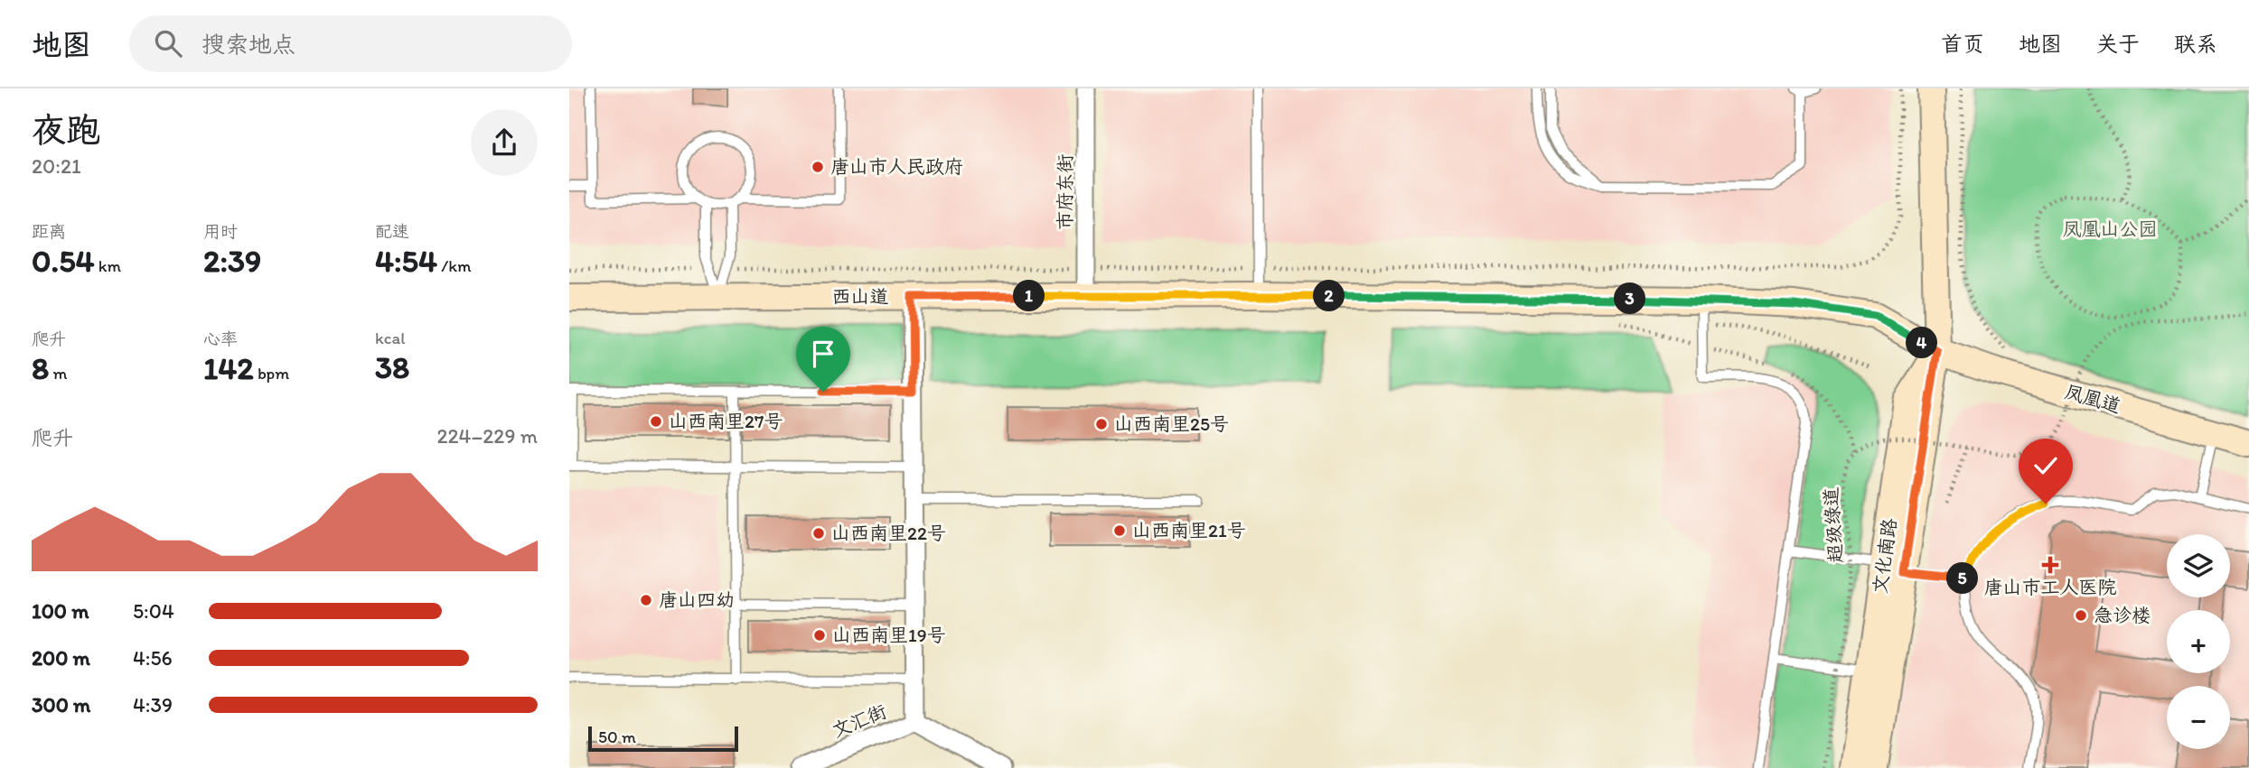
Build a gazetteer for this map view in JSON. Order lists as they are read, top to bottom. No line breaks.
{"streets":{"street":["市府东街","西山道","凤凰道","文化南路","文汇街"],"path":["超级绿道"]},"crossings":[["市府东街","西山道"],["西山道","凤凰道"],["西山道","文化南路"],["凤凰道","文化南路"]],"parks":["凤凰山公园"],"places":{"other":["唐山市人民政府","山西南里27号","山西南里25号","山西南里21号","山西南里22号","唐山四幼","急诊楼","山西南里19号"],"health":["唐山市工人医院"]},"scale_bar":"50 m","page":{"header":"地图","search":"搜索地点","nav":["首页","地图","关于","联系"],"heading":["夜跑","20:21"],"stats":[["距离","0.54 km"],["用时","2:39"],["配速","4:54 /km"],["爬升","8 m"],["心率","142 bpm"],["kcal","38"]],"pins":["1","2","3","4","5"],"chart":["爬升","224–229 m"],"map_buttons":["+","−"],"list":[{"name":"100 m","note":"5:04"},{"name":"200 m","note":"4:56"},{"name":"300 m","note":"4:39"}],"scale":"50 m"}}
